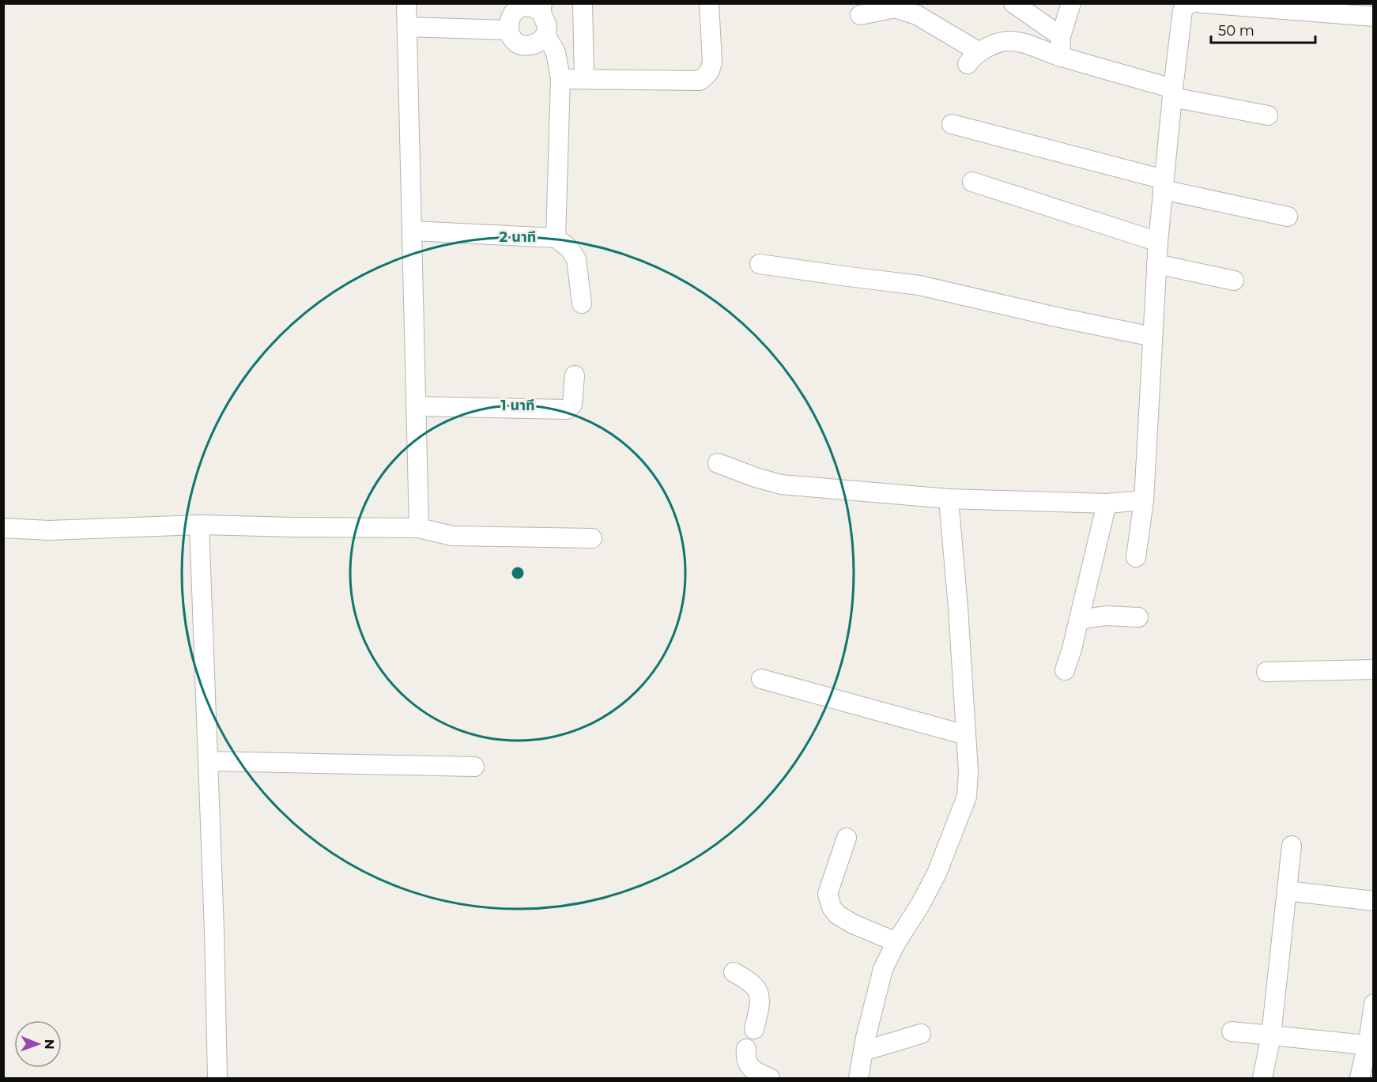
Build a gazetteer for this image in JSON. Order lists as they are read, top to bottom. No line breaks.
{"scale_bar":"50 m","north":"right","rings":["2 นาที","1 นาที"]}
